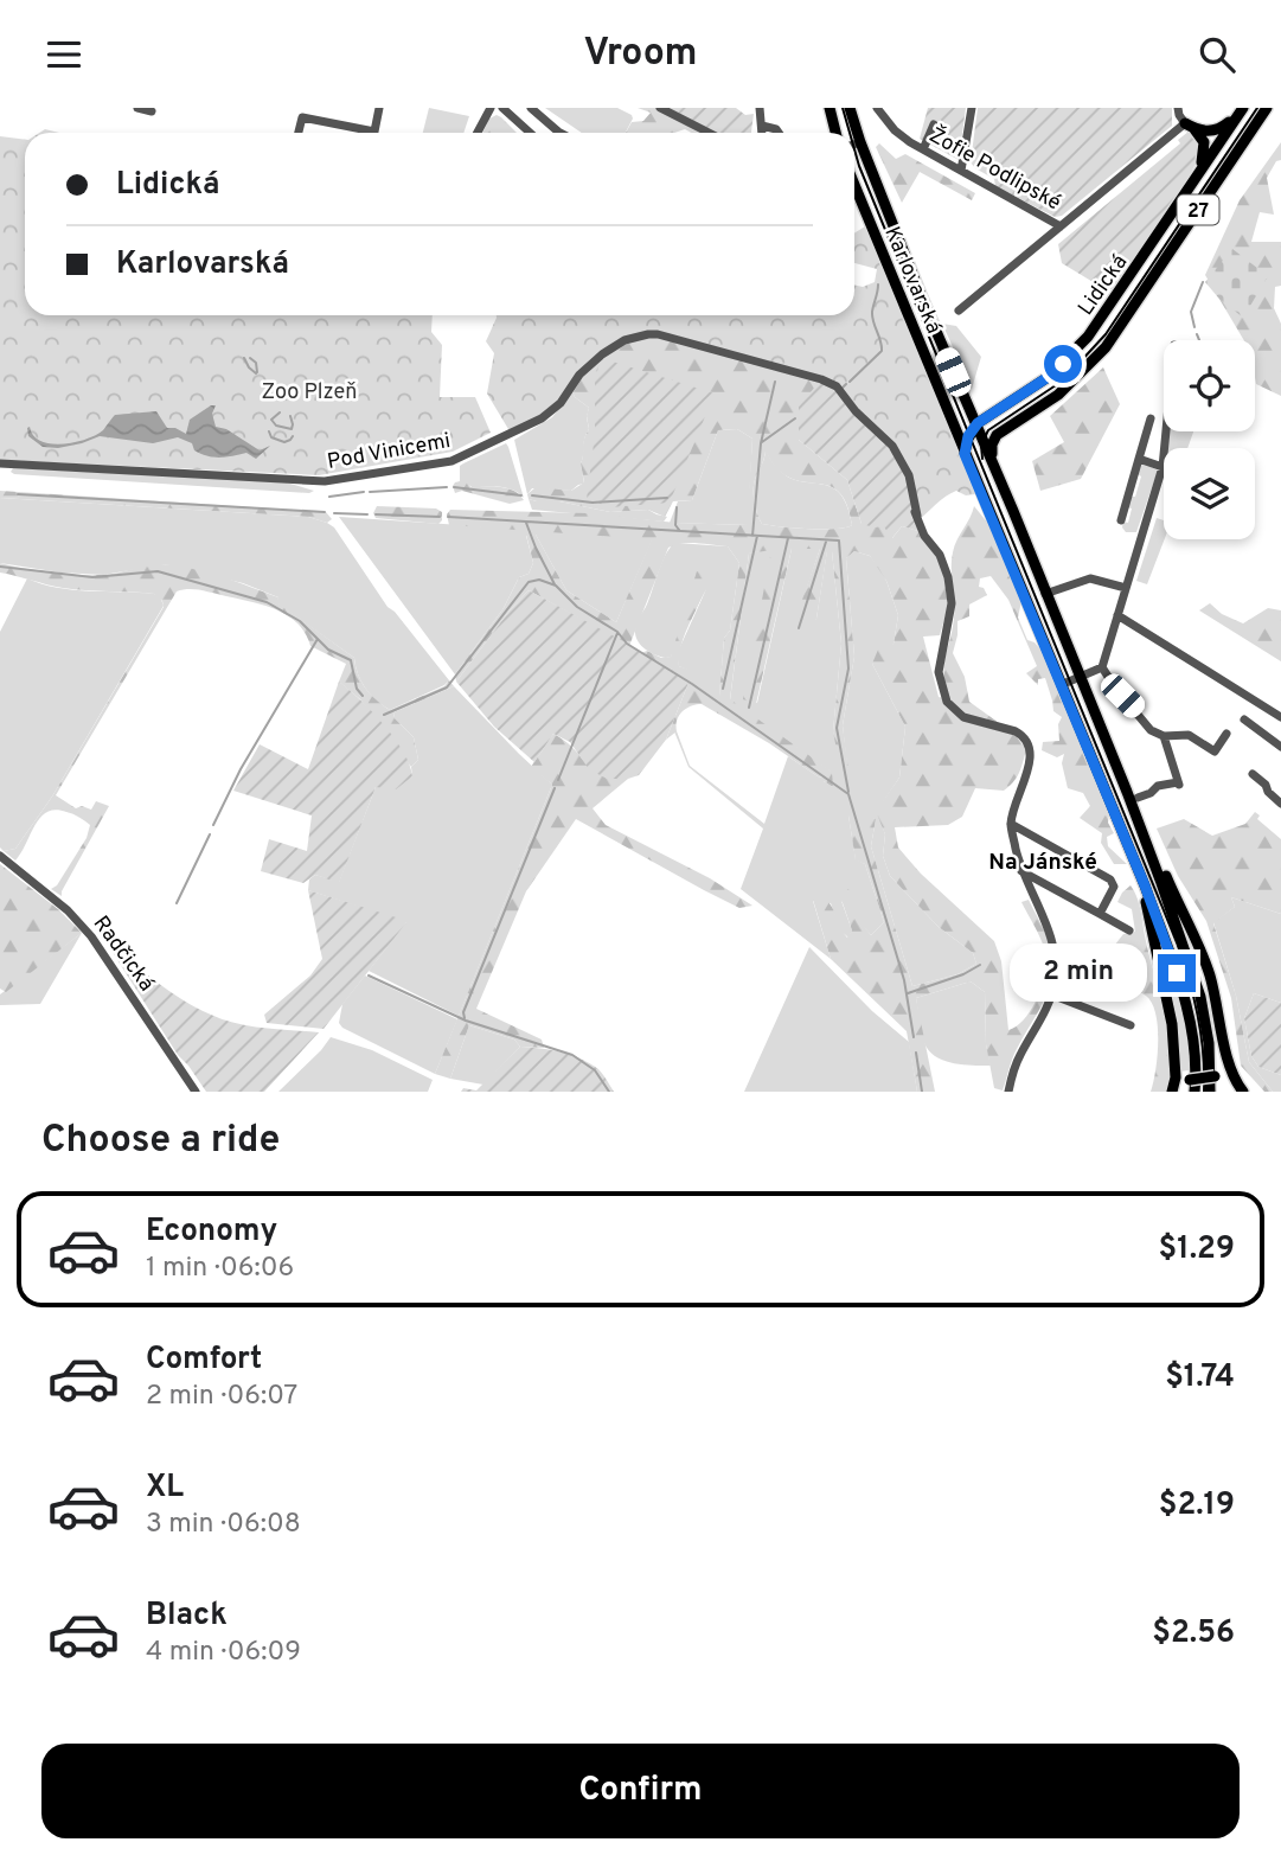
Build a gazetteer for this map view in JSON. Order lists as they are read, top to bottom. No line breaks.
{"streets":{"main road":["27","Karlovarská","Lidická"],"street":["Žofie Podlipské","Pod Vinicemi","Radčická"]},"crossings":[["Karlovarská","Lidická"]],"districts":["Na Jánské"],"parks":["Zoo Plzeň"],"page":{"header":"Vroom","banner":["Lidická","Karlovarská"],"bubble":"2 min","heading":"Choose a ride","list":[{"name":"Economy","note":"1 min · 06:06","value":"$1.29"},{"name":"Comfort","note":"2 min · 06:07","value":"$1.74"},{"name":"XL","note":"3 min · 06:08","value":"$2.19"},{"name":"Black","note":"4 min · 06:09","value":"$2.56"}],"buttons":"Confirm"}}
